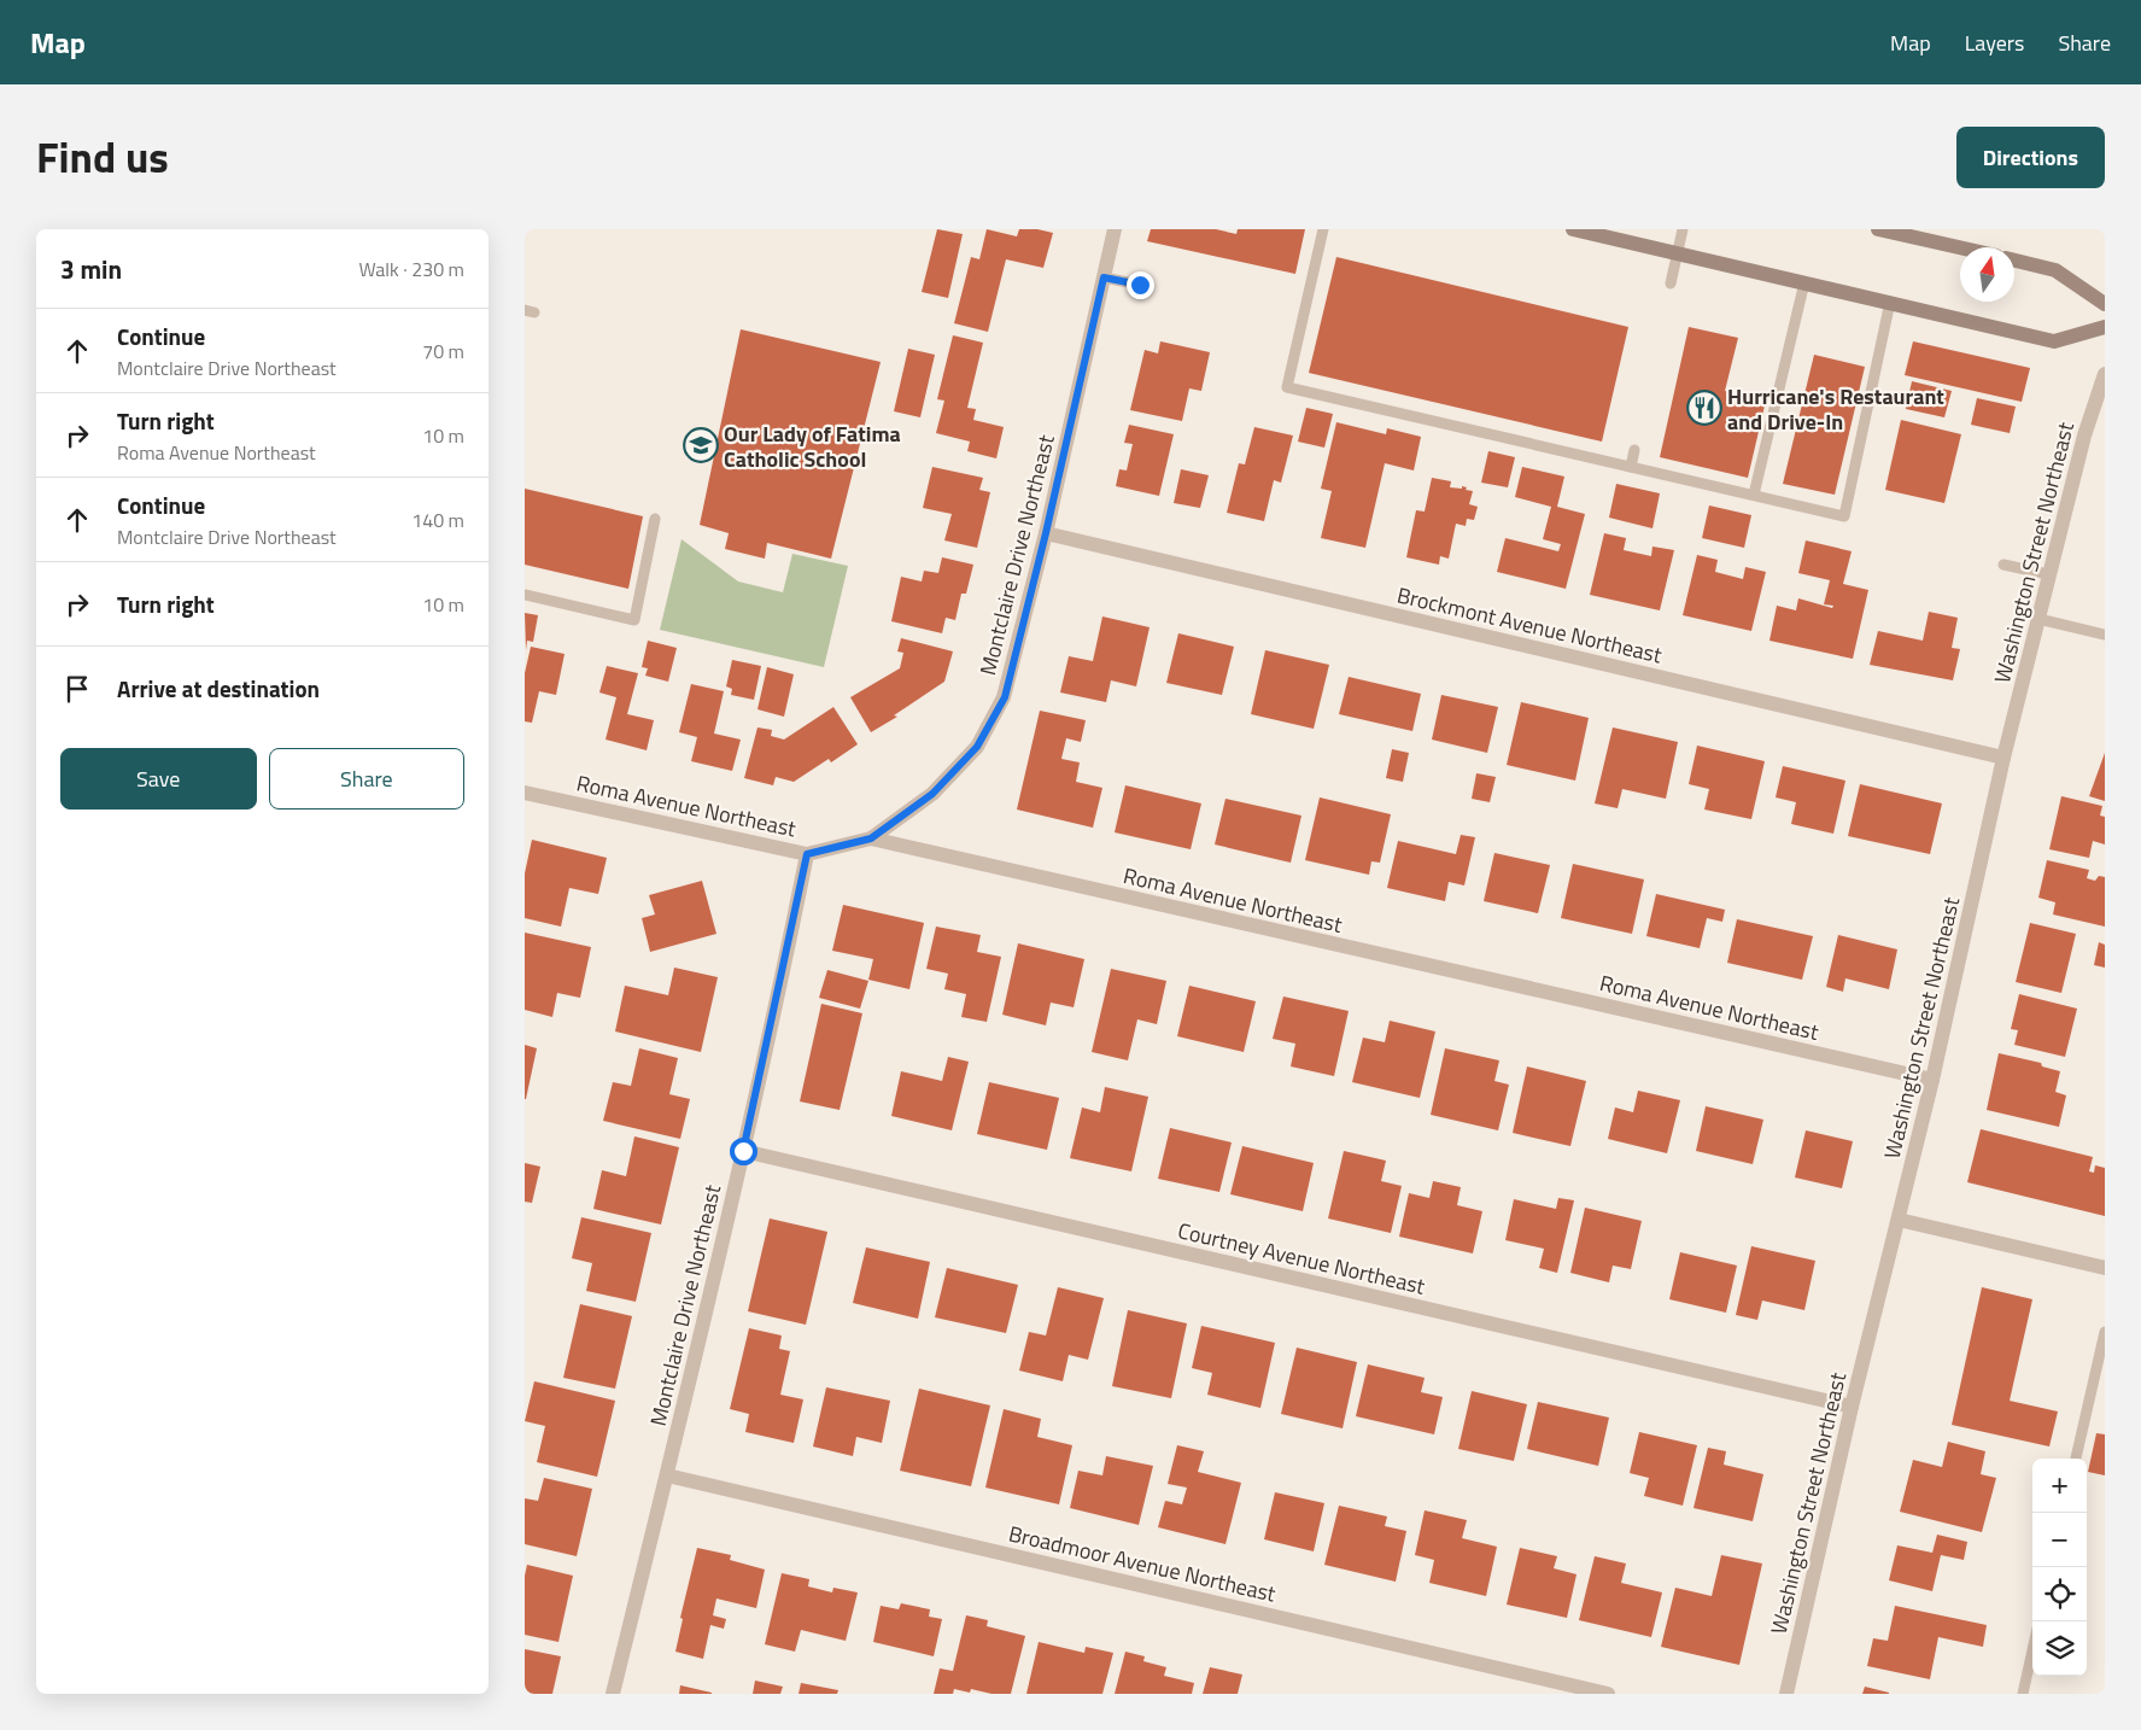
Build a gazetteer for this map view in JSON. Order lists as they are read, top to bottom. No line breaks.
{"streets":{"street":["Washington Street Northeast","Montclaire Drive Northeast","Brockmont Avenue Northeast","Roma Avenue Northeast","Courtney Avenue Northeast","Broadmoor Avenue Northeast"]},"crossings":[["Washington Street Northeast","Brockmont Avenue Northeast"],["Washington Street Northeast","Roma Avenue Northeast"],["Washington Street Northeast","Courtney Avenue Northeast"],["Montclaire Drive Northeast","Brockmont Avenue Northeast"],["Montclaire Drive Northeast","Roma Avenue Northeast"],["Montclaire Drive Northeast","Courtney Avenue Northeast"],["Montclaire Drive Northeast","Broadmoor Avenue Northeast"]],"places":{"restaurant":["Hurricane's Restaurant and Drive-In"],"school or university":["Our Lady of Fatima Catholic School"]},"north":"top","page":{"header":"Map","nav":["Map","Layers","Share"],"title":"Find us","buttons":["Directions",["Save","Share"]],"heading":["3 min","Walk · 230 m"],"list":[["Continue","Montclaire Drive Northeast","70 m"],["Turn right","Roma Avenue Northeast","10 m"],["Continue","Montclaire Drive Northeast","140 m"],["Turn right","10 m"],"Arrive at destination"],"map_buttons":["+","−"]}}
